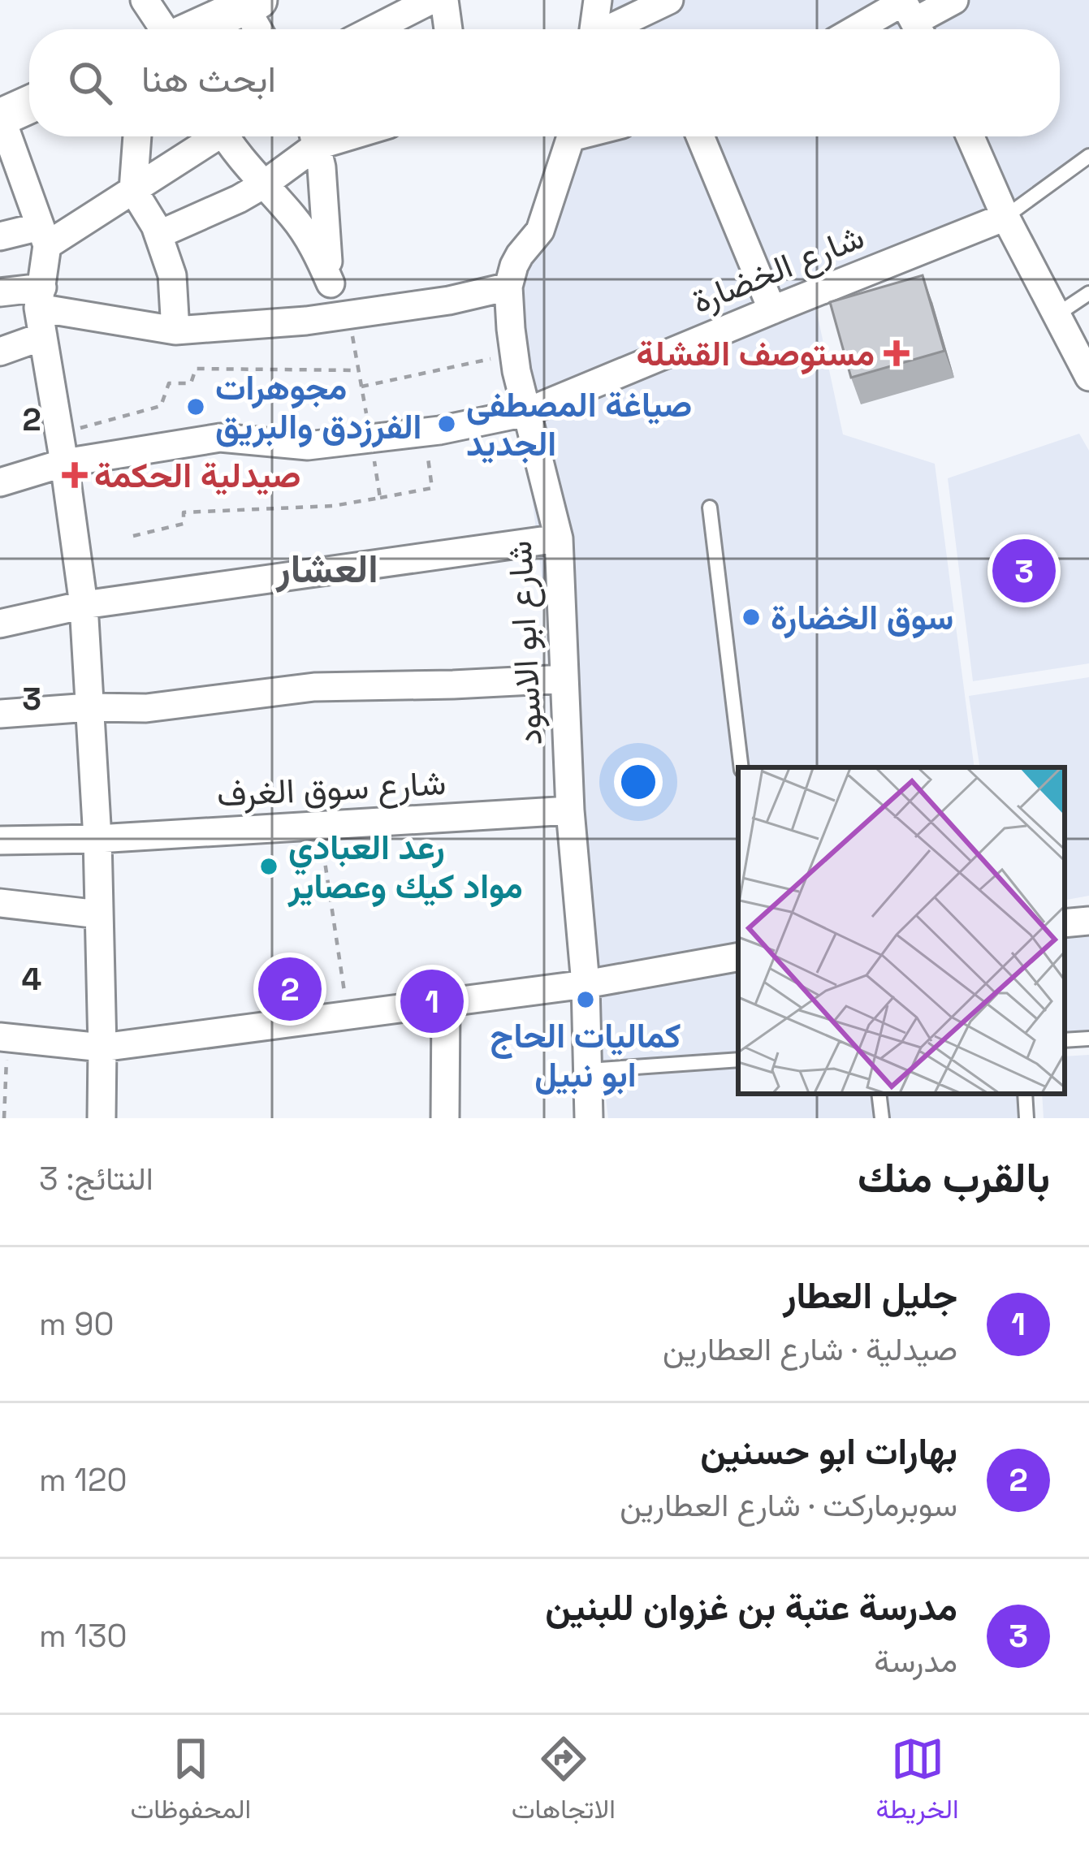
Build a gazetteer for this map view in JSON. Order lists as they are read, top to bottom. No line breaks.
{"streets":{"street":["شارع الخضارة","شارع ابو الاسود","شارع سوق الغرف"]},"crossings":[["شارع الخضارة","شارع ابو الاسود"],["شارع ابو الاسود","شارع سوق الغرف"]],"districts":["العشار"],"places":{"health":["مستوصف القشلة","صيدلية الحكمة"],"other":["مجوهرات الفرزدق والبريق","صياغة المصطفى الجديد","سوق الخضارة","رعد العبادي مواد كيك وعصاير","كماليات الحاج ابو نبيل"]},"page":{"search":"ابحث هنا","pins":["3","2","1"],"heading":["بالقرب منك","النتائج: 3"],"list":[{"mark":"1","name":"جليل العطار","note":"صيدلية · شارع العطارين","value":"90 m"},{"mark":"2","name":"بهارات ابو حسنين","note":"سوبرماركت · شارع العطارين","value":"120 m"},{"mark":"3","name":"مدرسة عتبة بن غزوان للبنين","note":"مدرسة","value":"130 m"}],"nav":["الخريطة","الاتجاهات","المحفوظات"]},"grid":{"rows":["2","3","4"]}}
